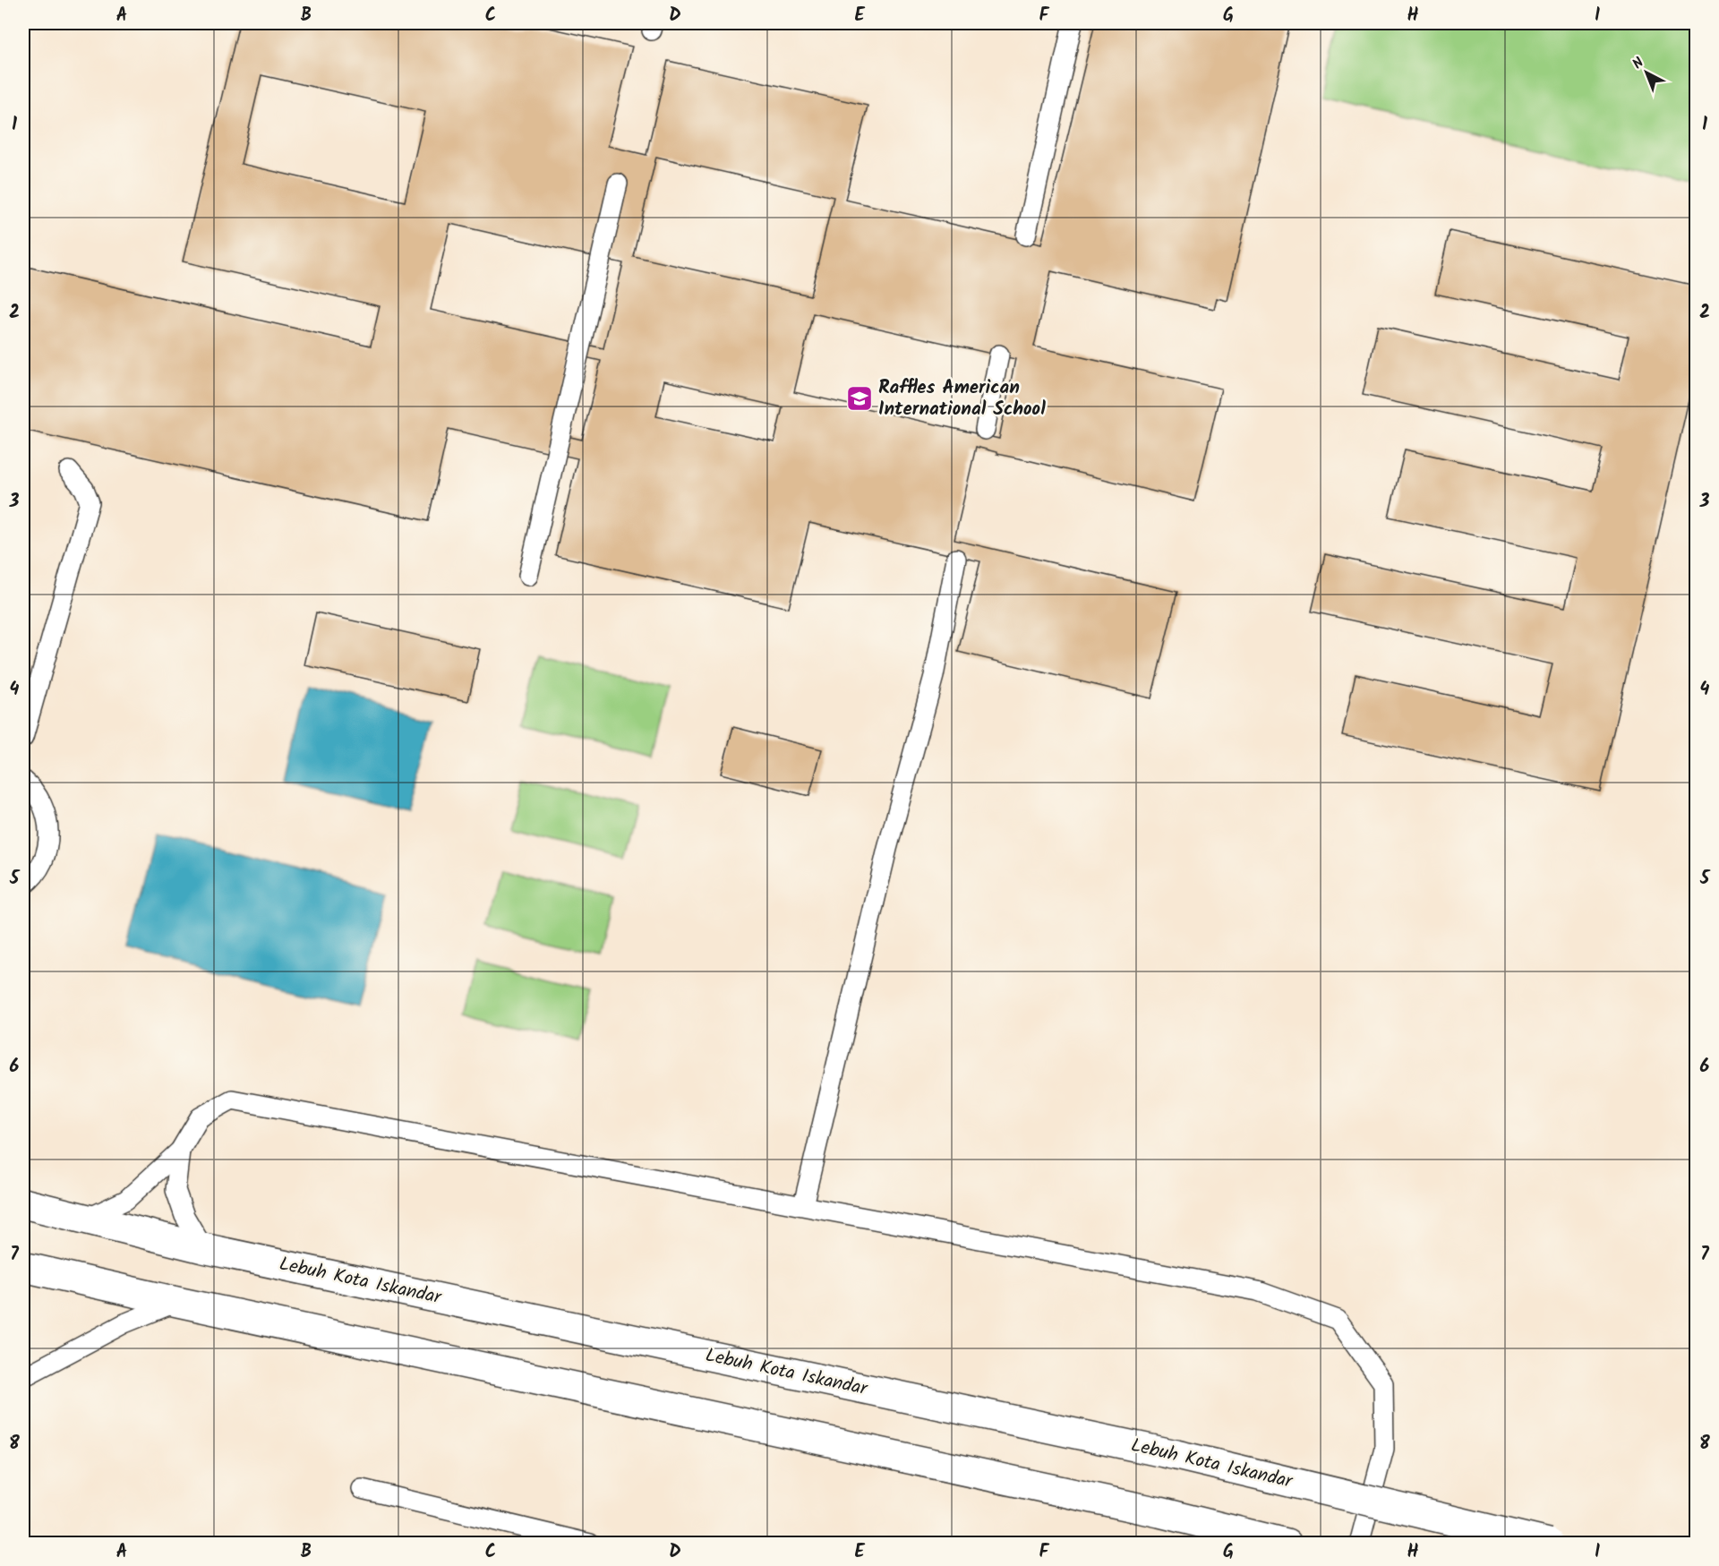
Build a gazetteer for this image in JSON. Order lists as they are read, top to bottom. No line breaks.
{"streets":{"highway":["Lebuh Kota Iskandar"]},"places":{"school or university":["Raffles American International School"]},"north":"top left","grid":{"columns":["A","B","C","D","E","F","G","H","I"],"rows":["1","2","3","4","5","6","7","8"]}}
